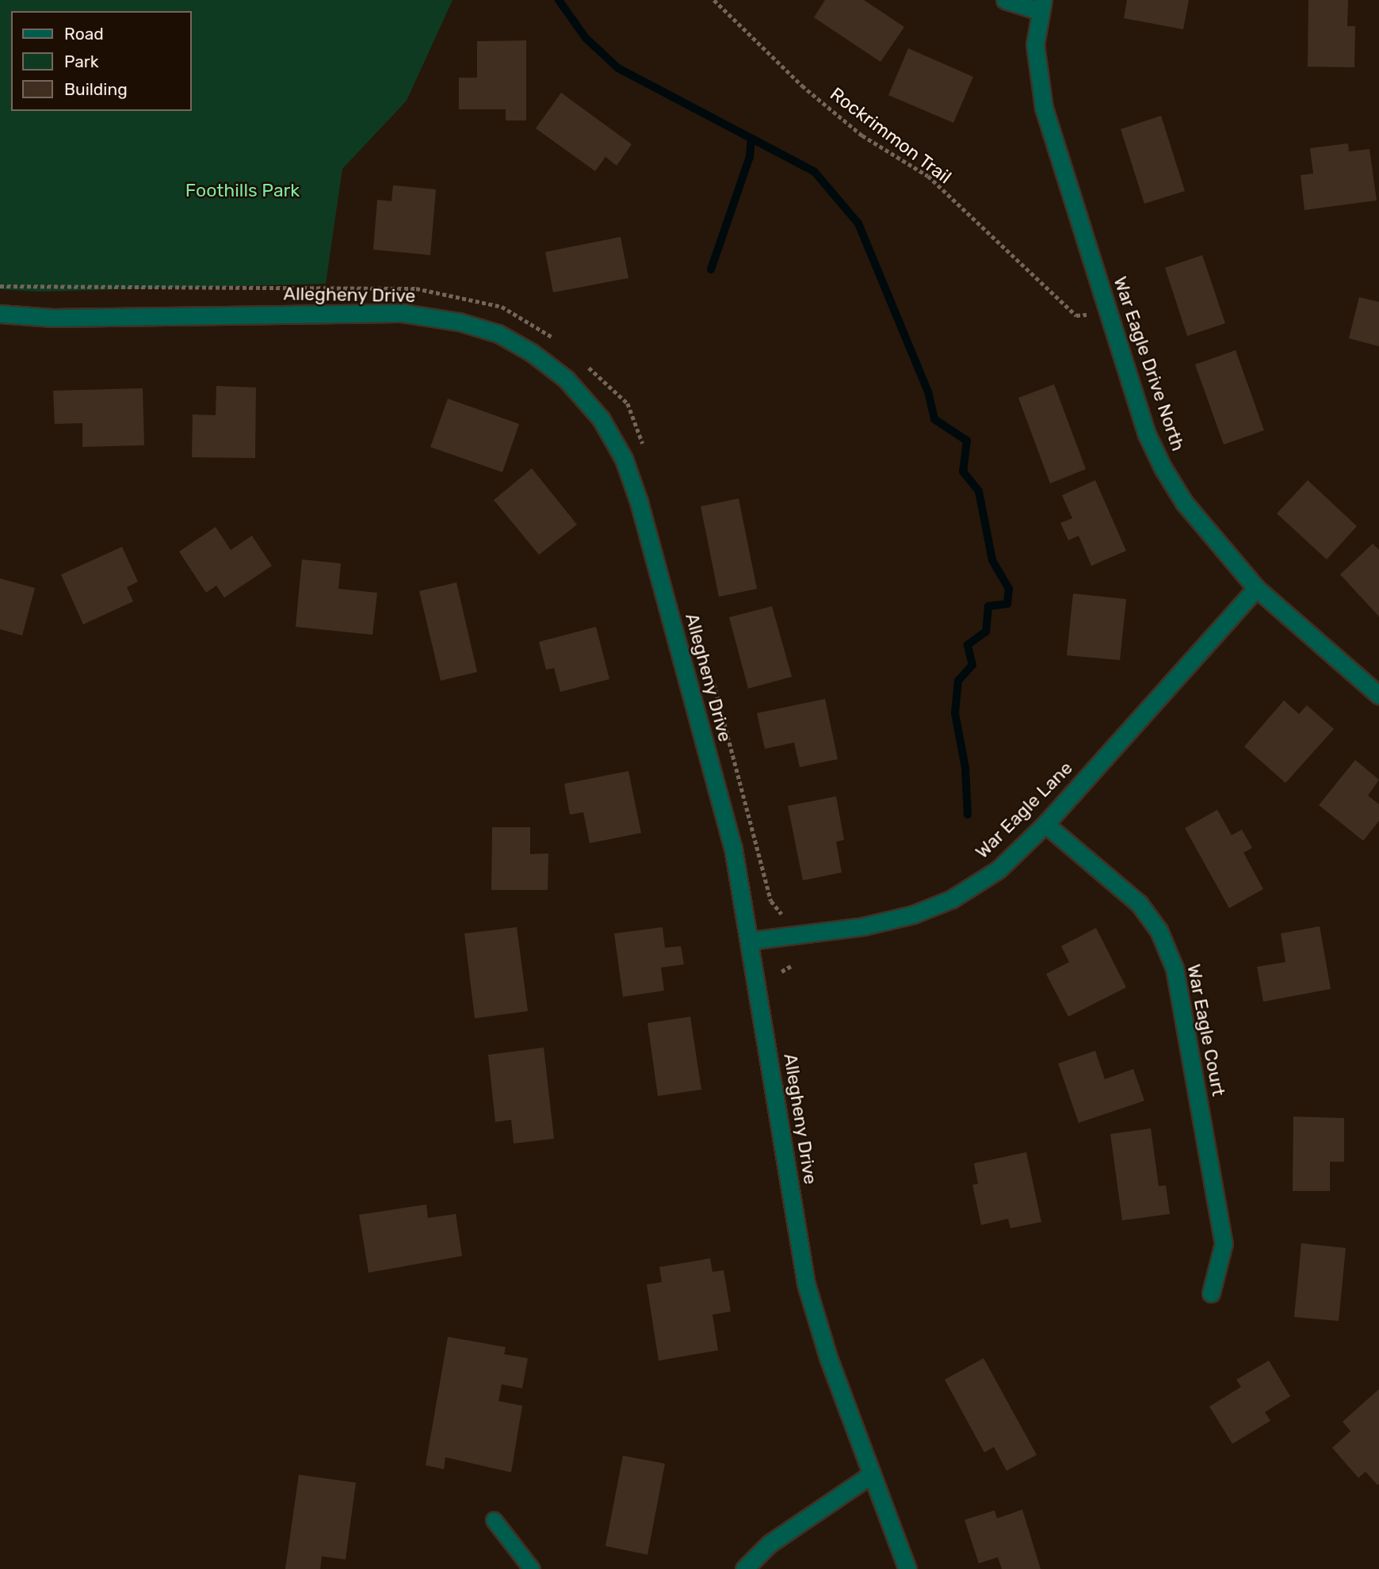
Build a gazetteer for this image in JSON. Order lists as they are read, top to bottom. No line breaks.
{"streets":{"street":["Allegheny Drive","War Eagle Drive North","War Eagle Lane","War Eagle Court"],"path":["Rockrimmon Trail"]},"crossings":[["Rockrimmon Trail","War Eagle Drive North"],["Allegheny Drive","War Eagle Lane"],["War Eagle Drive North","War Eagle Lane"],["War Eagle Lane","War Eagle Court"]],"parks":["Foothills Park"],"legend":["Road","Park","Building"]}
